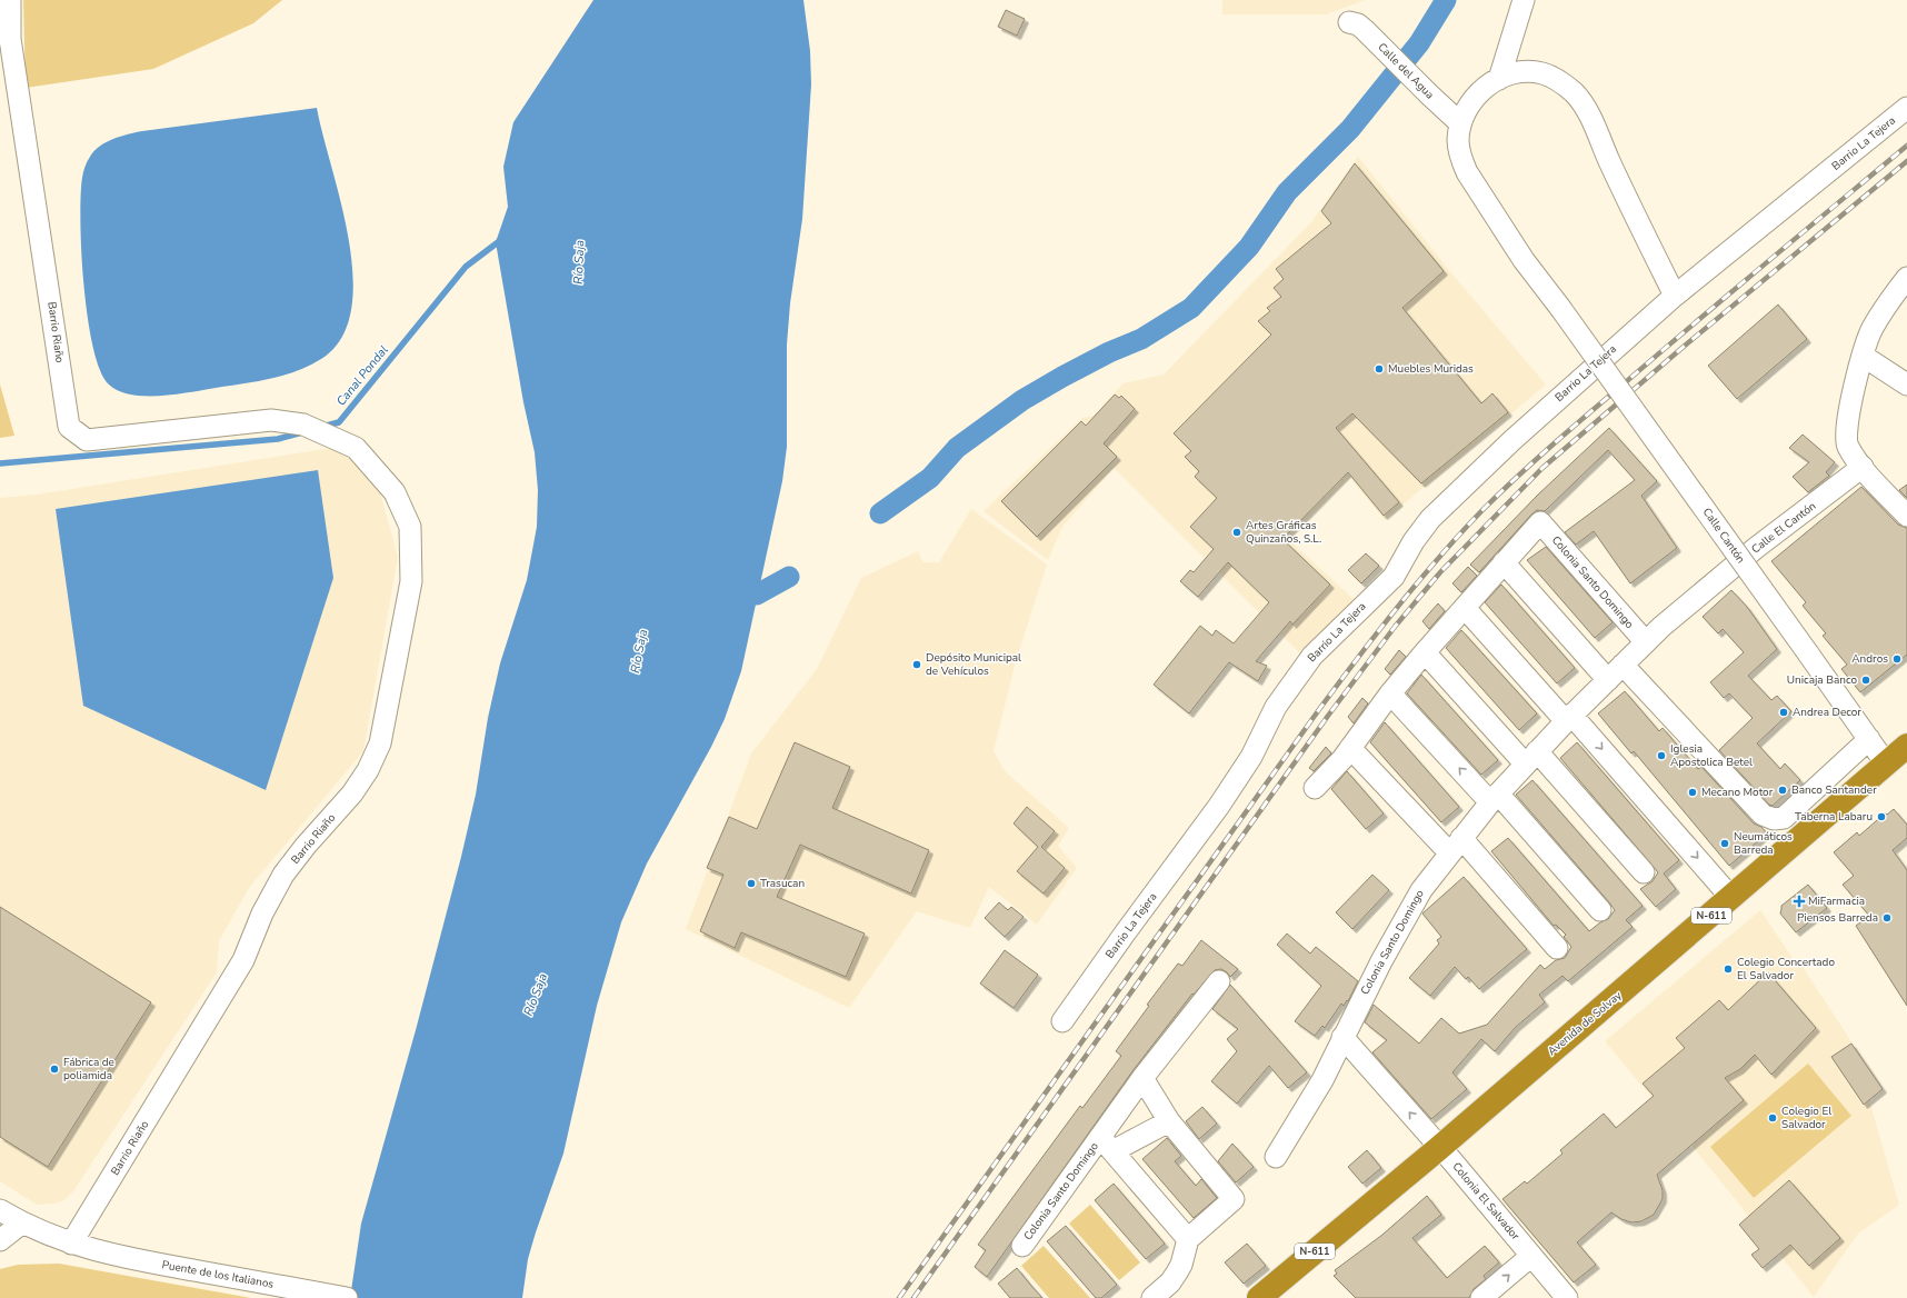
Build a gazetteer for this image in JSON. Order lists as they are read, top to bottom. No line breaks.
{"streets":{"highway":["N-611","Avenida de Solvay"],"street":["Calle del Agua","Barrio La Tejera","Barrio Riaño","Calle El Cantón","Calle Cantón","Colonia Santo Domingo","Colonia El Salvador","Puente de los Italianos"]},"crossings":[["Calle del Agua","Calle Cantón"],["Barrio Riaño","Puente de los Italianos"],["Calle El Cantón","Colonia Santo Domingo"],["Calle Cantón","Avenida de Solvay"],["Avenida de Solvay","Colonia El Salvador"]],"water":["Río Saja","Canal Pondal"],"places":{"other":["Muebles Muridas","Artes Gráficas Quinzaños, S.L.","Andros","Depósito Municipal de Vehículos","Unicaja Banco","Andrea Decor","Iglesia Apostolica Betel","Banco Santander","Mecano Motor","Taberna Labaru","Neumáticos Barreda","Trasucan","Piensos Barreda","Colegio Concertado El Salvador","Fábrica de poliamida","Colegio El Salvador"],"health":["MiFarmacia"]}}
